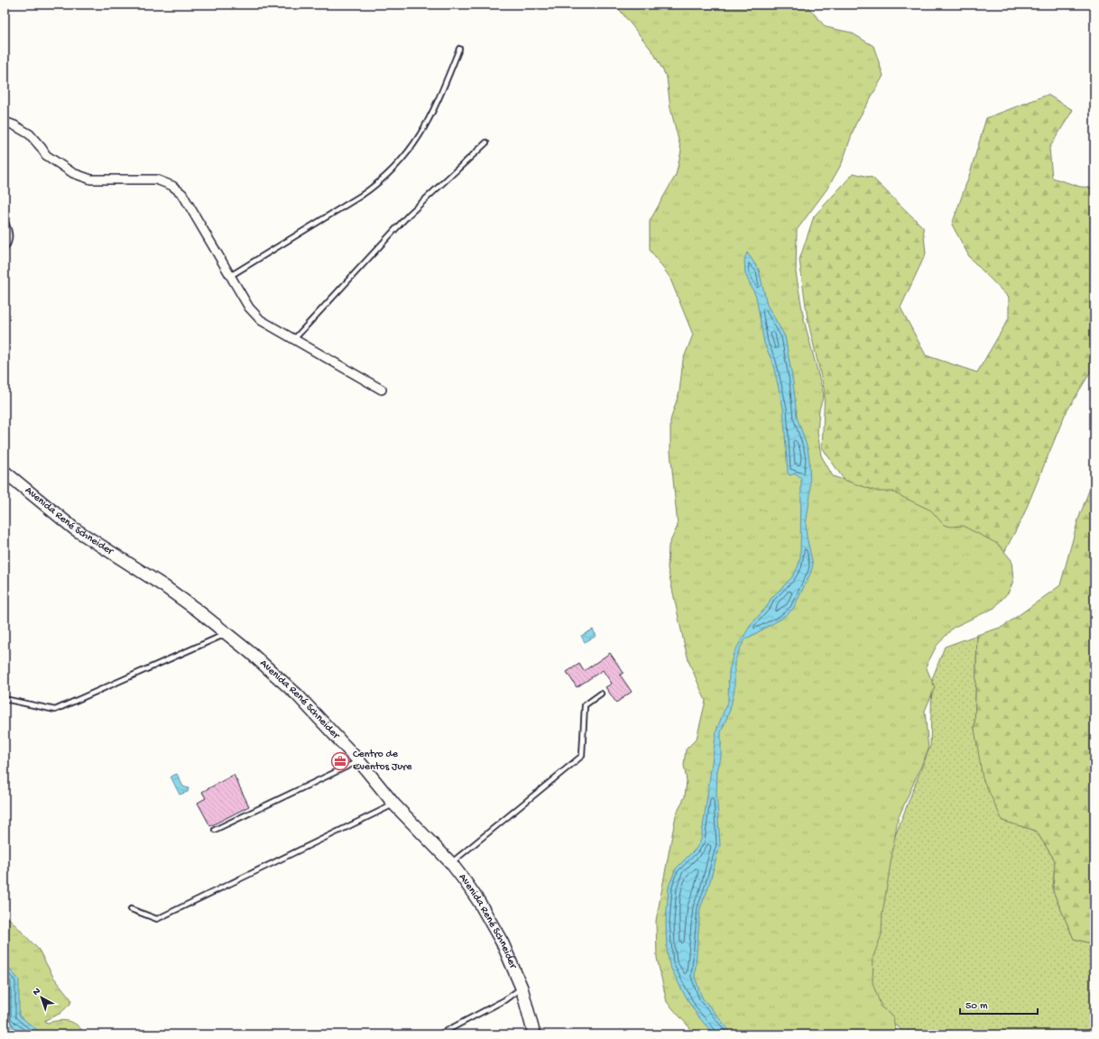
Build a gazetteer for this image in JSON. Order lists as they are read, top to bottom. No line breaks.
{"streets":{"street":["Avenida René Schneider"]},"places":{"office":["Centro de Eventos Jure"]},"scale_bar":"50 m","north":"top left"}
